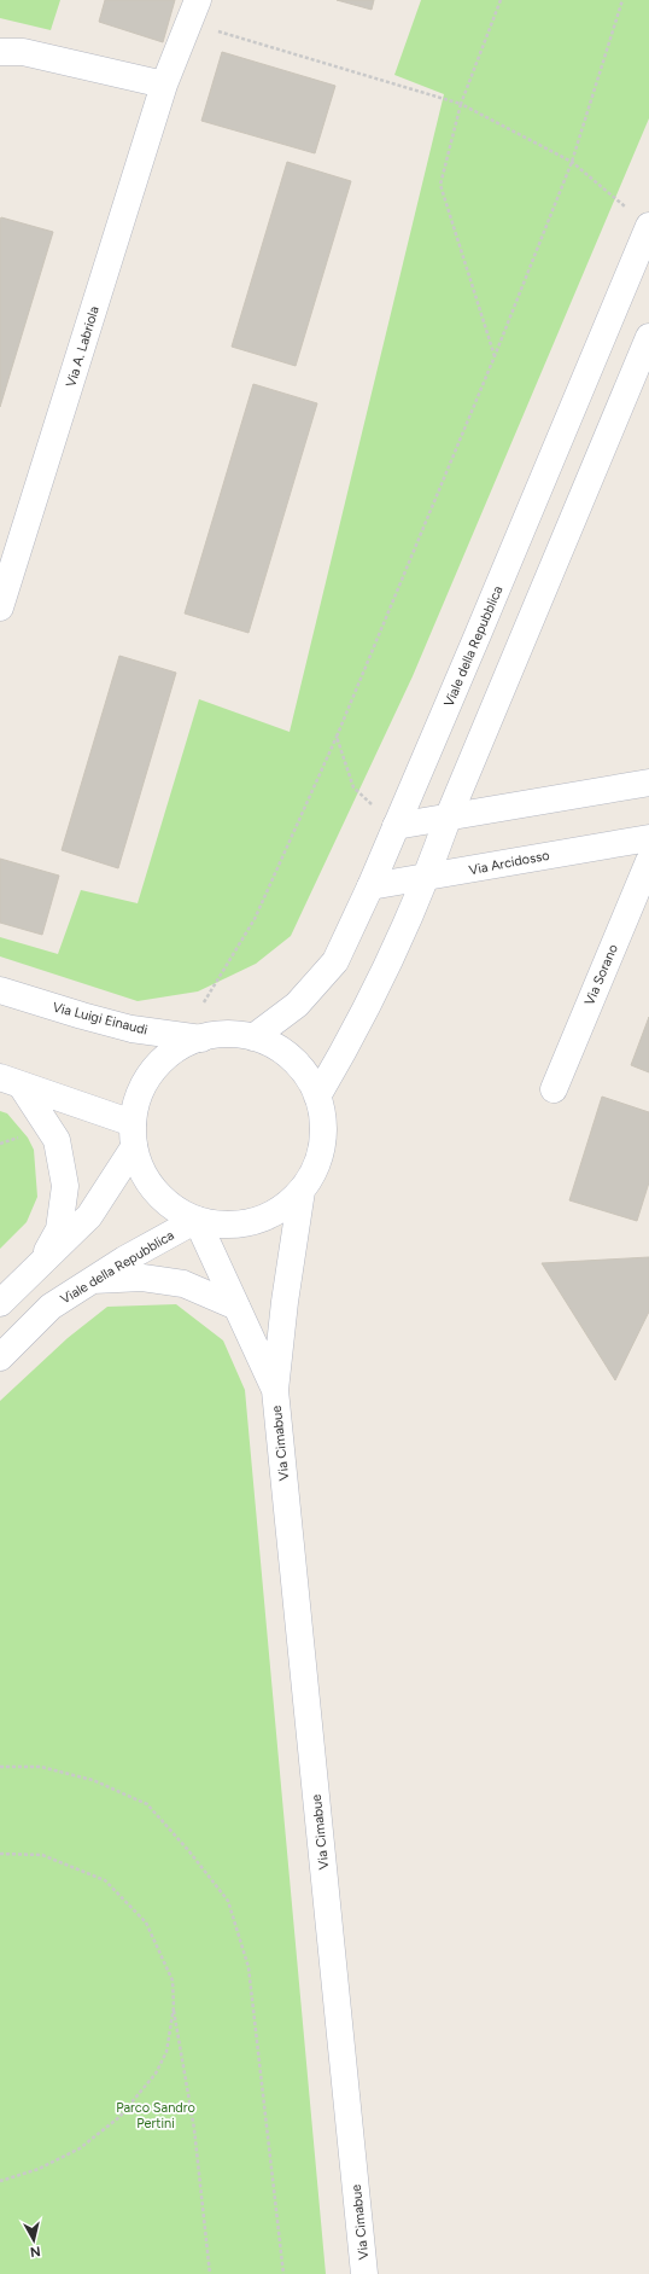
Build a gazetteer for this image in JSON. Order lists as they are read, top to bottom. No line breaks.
{"streets":{"main road":["Via A. Labriola","Viale della Repubblica","Via Arcidosso","Via Sorano","Via Luigi Einaudi","Via Cimabue"]},"crossings":[["Viale della Repubblica","Via Arcidosso"],["Viale della Repubblica","Via Luigi Einaudi"],["Viale della Repubblica","Via Cimabue"]],"parks":["Parco Sandro Pertini"],"north":"bottom"}
